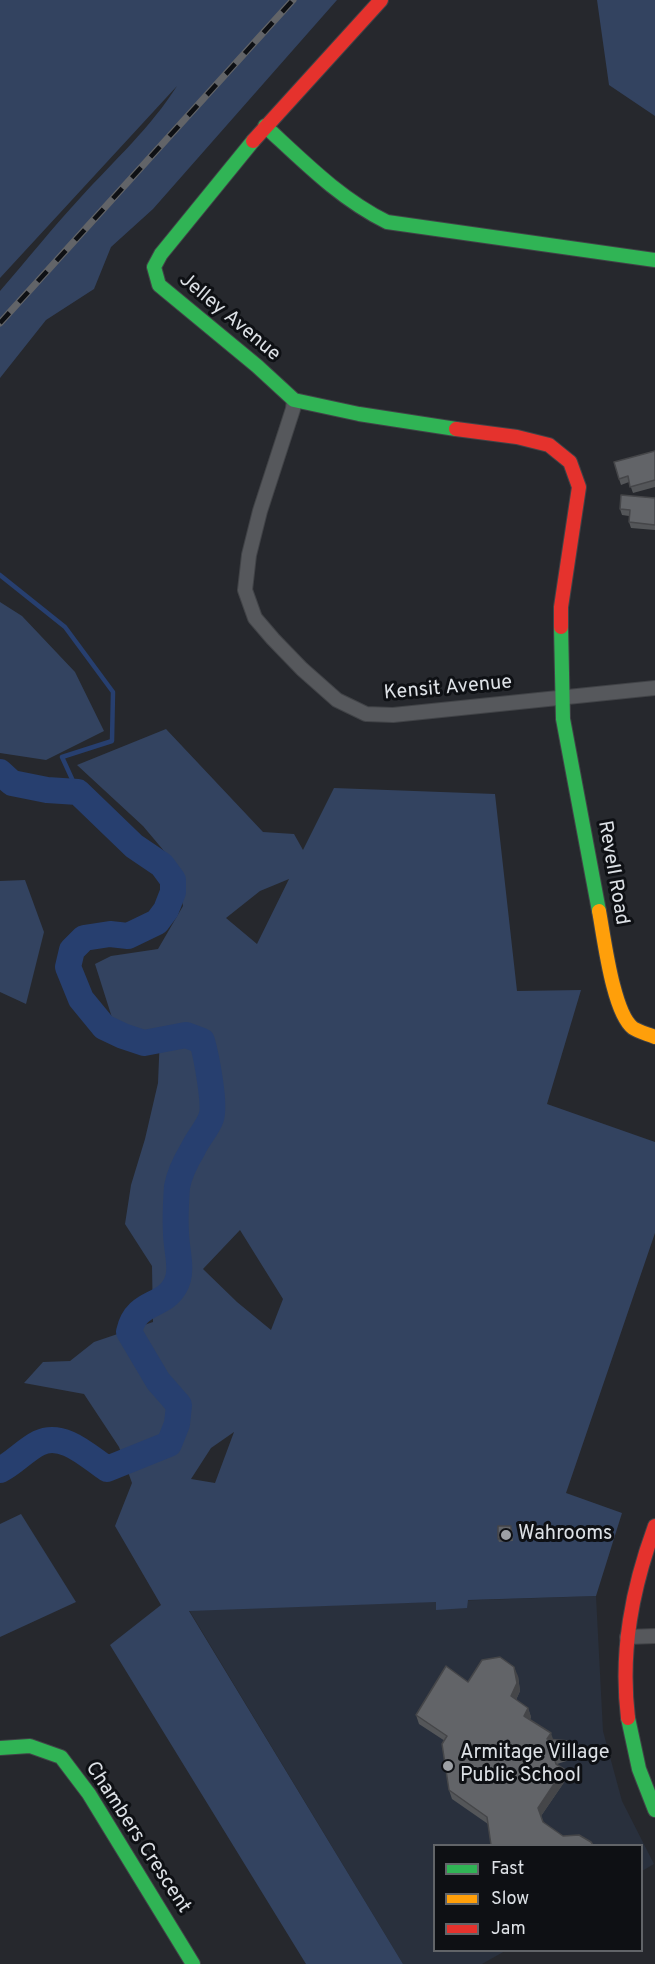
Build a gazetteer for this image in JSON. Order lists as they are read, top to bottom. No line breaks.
{"streets":{"street":["Jelley Avenue","Kensit Avenue","Revell Road","Chambers Crescent"]},"crossings":[["Jelley Avenue","Kensit Avenue"],["Kensit Avenue","Revell Road"]],"places":["Wahrooms","Armitage Village Public School"],"legend":["Fast","Slow","Jam"]}
